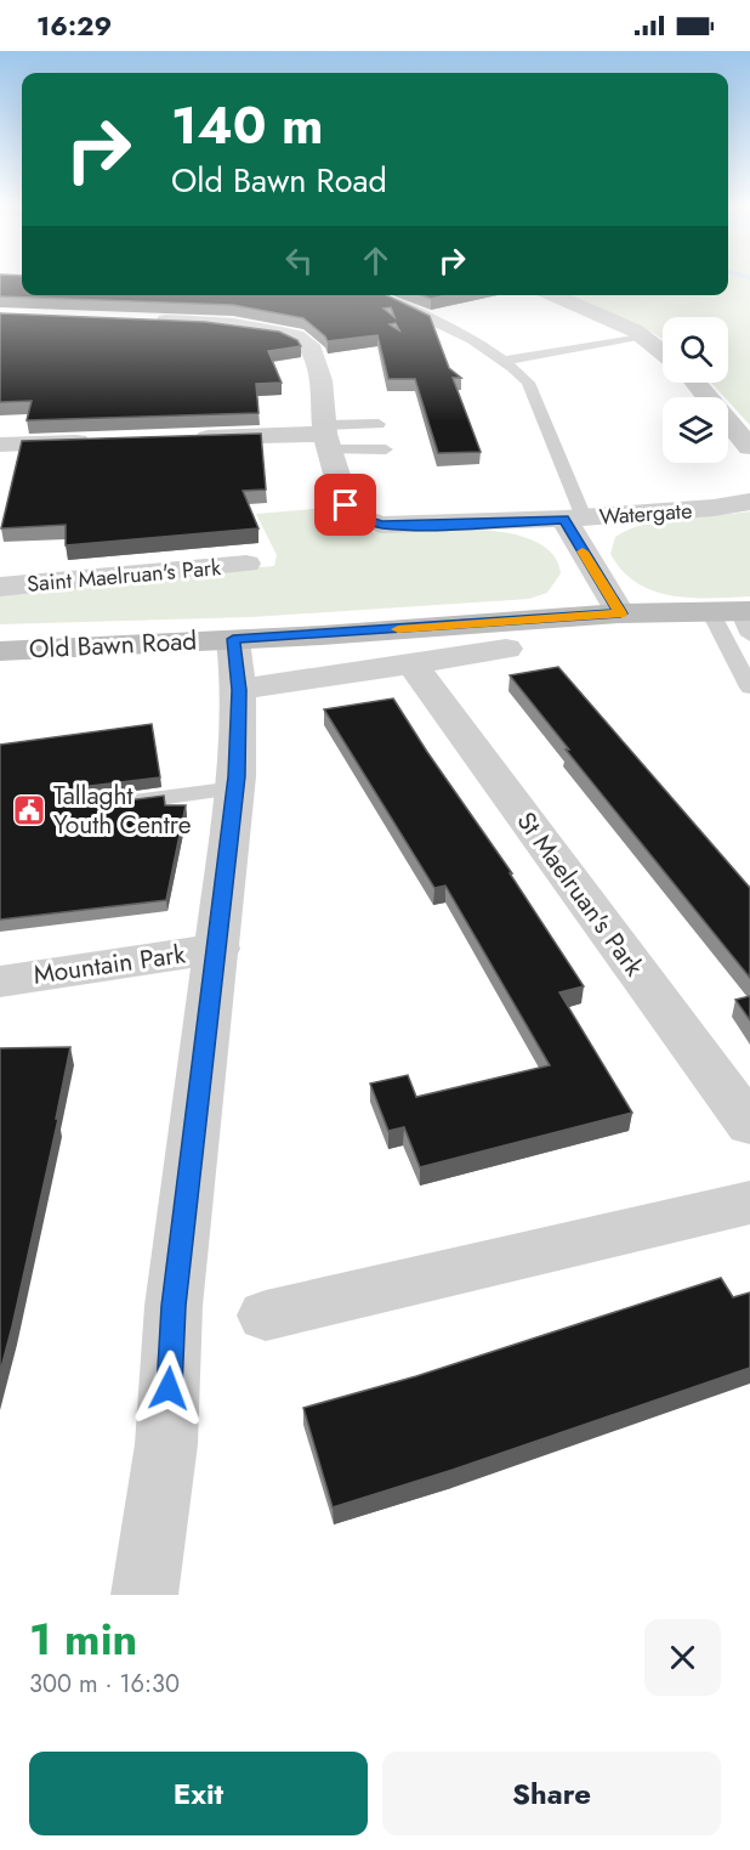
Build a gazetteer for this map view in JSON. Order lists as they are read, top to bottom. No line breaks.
{"streets":{"main road":["Old Bawn Road"],"street":["Watergate","Saint Maelruan's Park","St Maelruan's Park","Mountain Park"]},"crossings":[["Watergate","Old Bawn Road"],["Old Bawn Road","Mountain Park"]],"places":{"public building":["Tallaght Youth Centre"]},"page":{"status":"16:29","turn":["140 m","Old Bawn Road"],"heading":["1 min","300 m · 16:30"],"buttons":["Exit","Share"]}}
